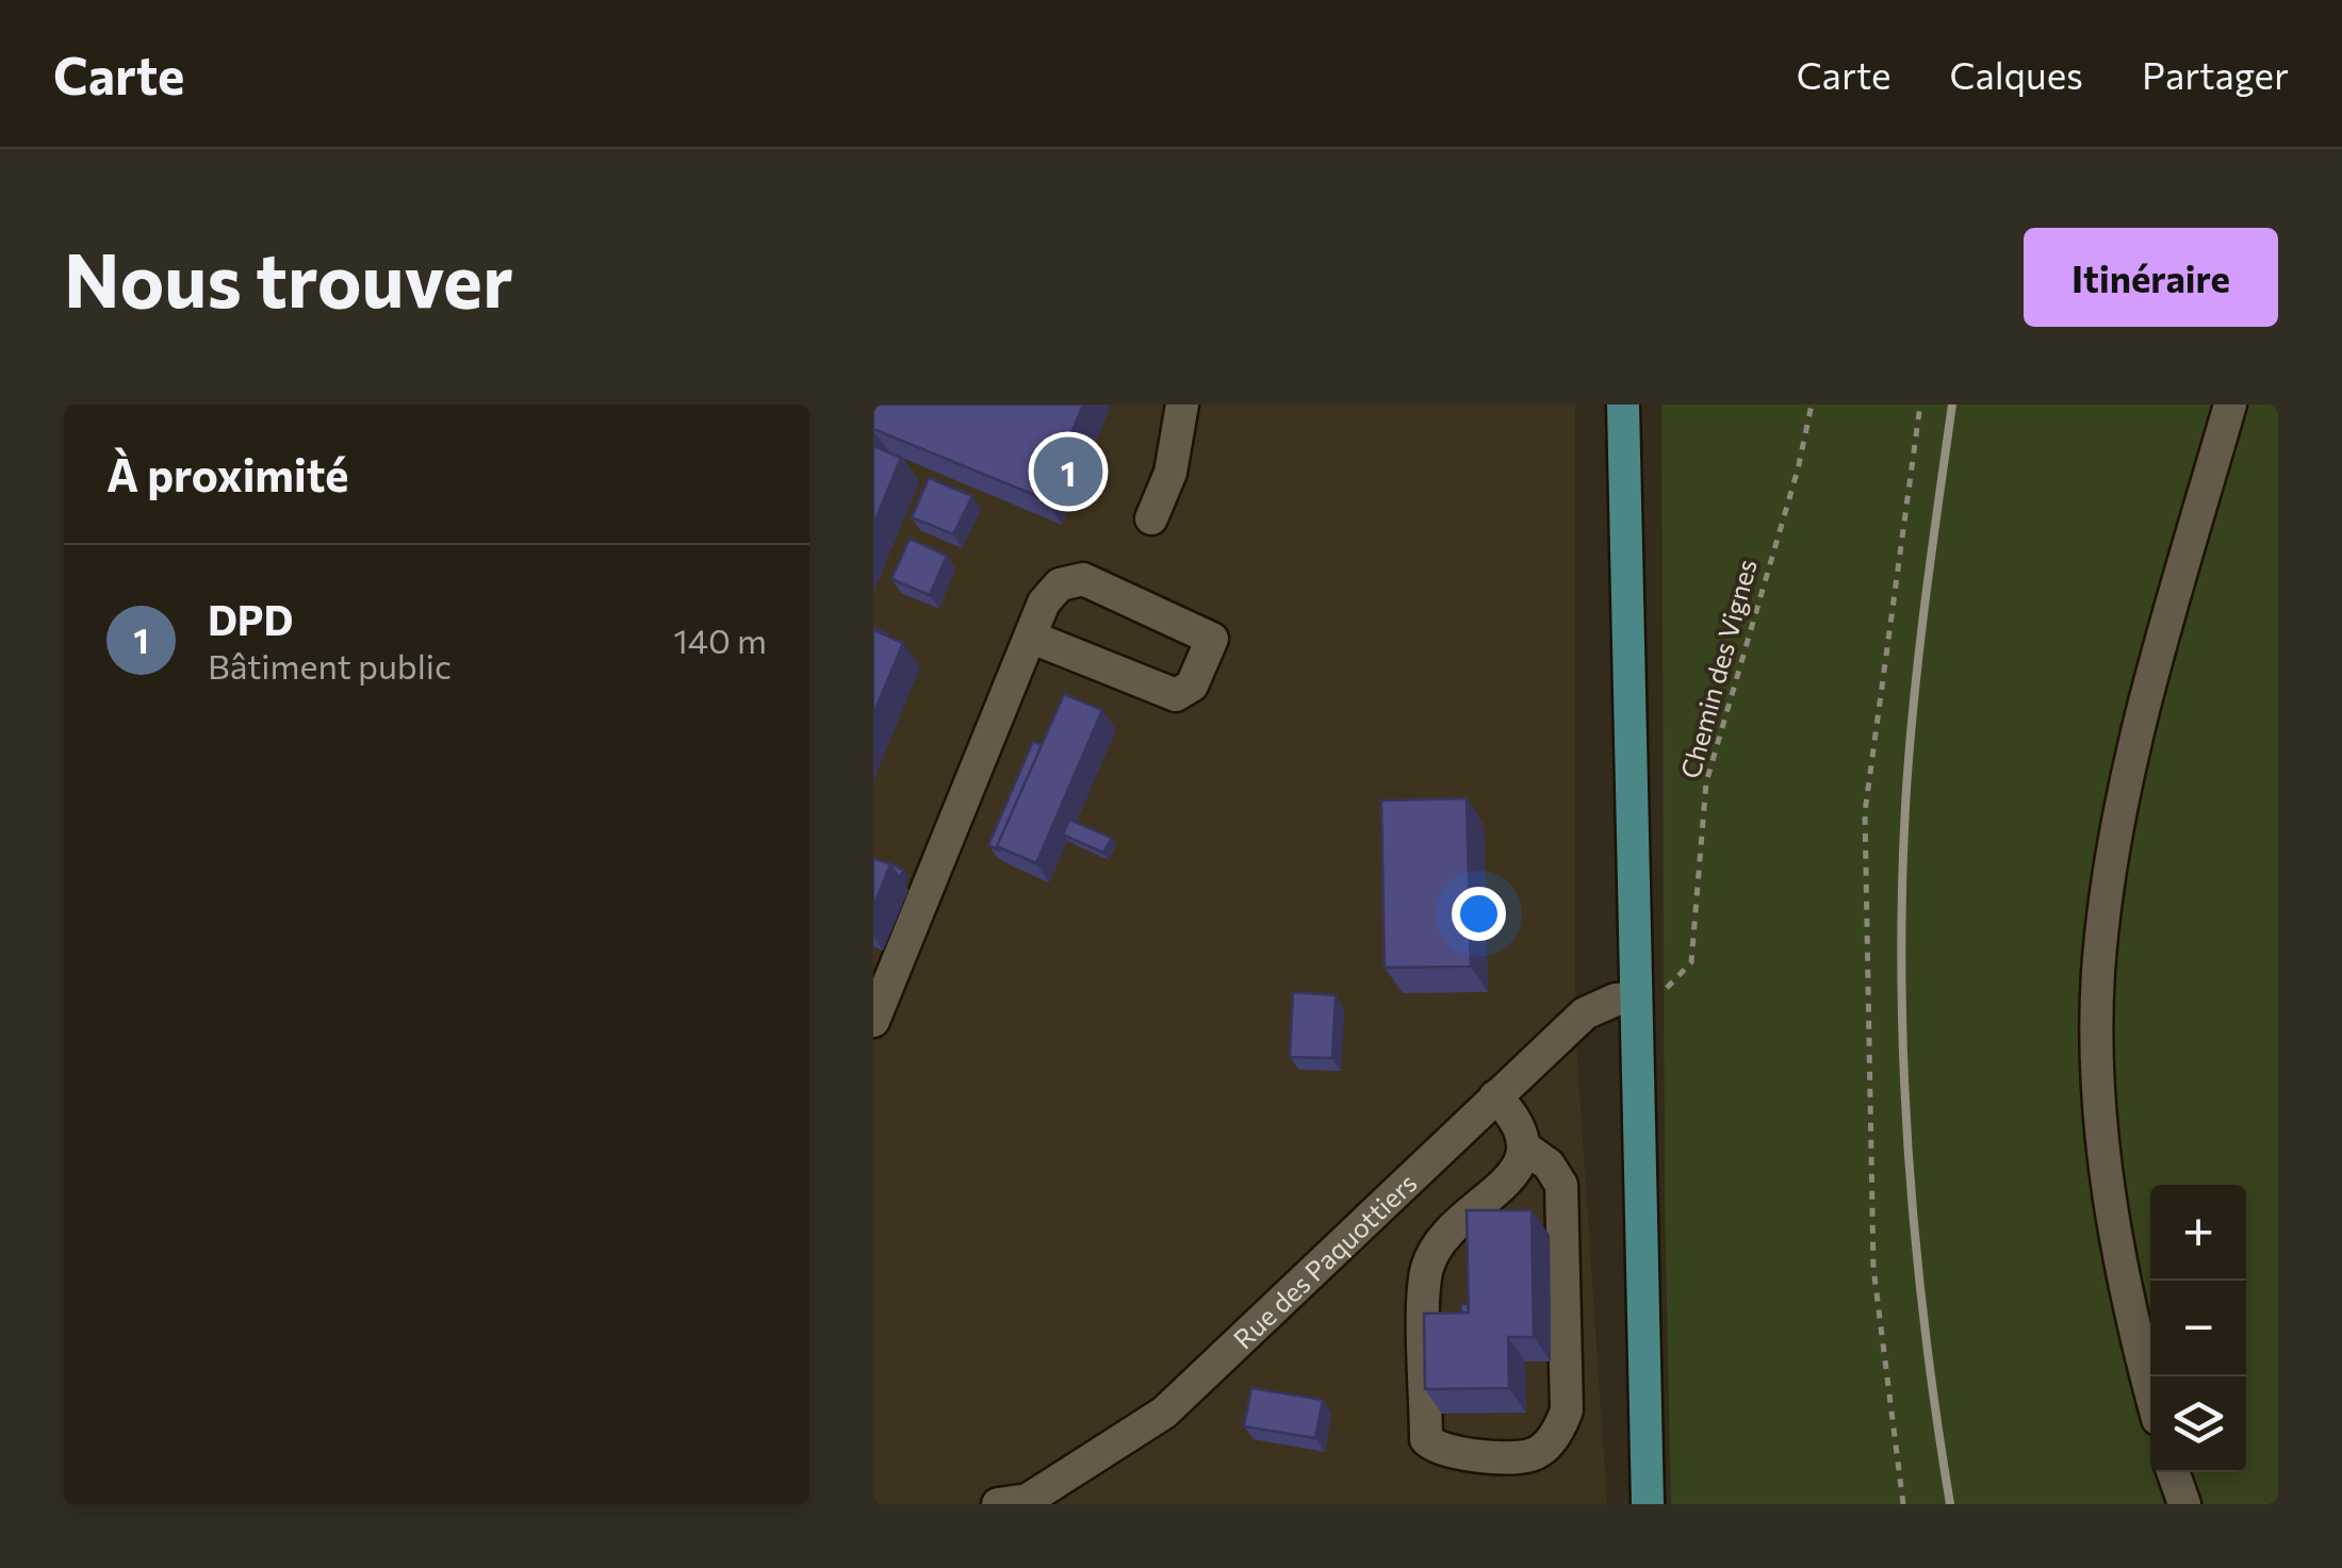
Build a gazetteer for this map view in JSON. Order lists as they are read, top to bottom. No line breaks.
{"streets":{"street":["Rue des Paquottiers"],"path":["Chemin des Vignes"]},"crossings":[["Chemin des Vignes","Rue des Paquottiers"]],"page":{"header":"Carte","nav":["Carte","Calques","Partager"],"buttons":"Itinéraire","title":"Nous trouver","heading":"À proximité","pins":"1","list":[{"mark":"1","name":"DPD","note":"Bâtiment public","value":"140 m"}],"map_buttons":["+","−"]}}
